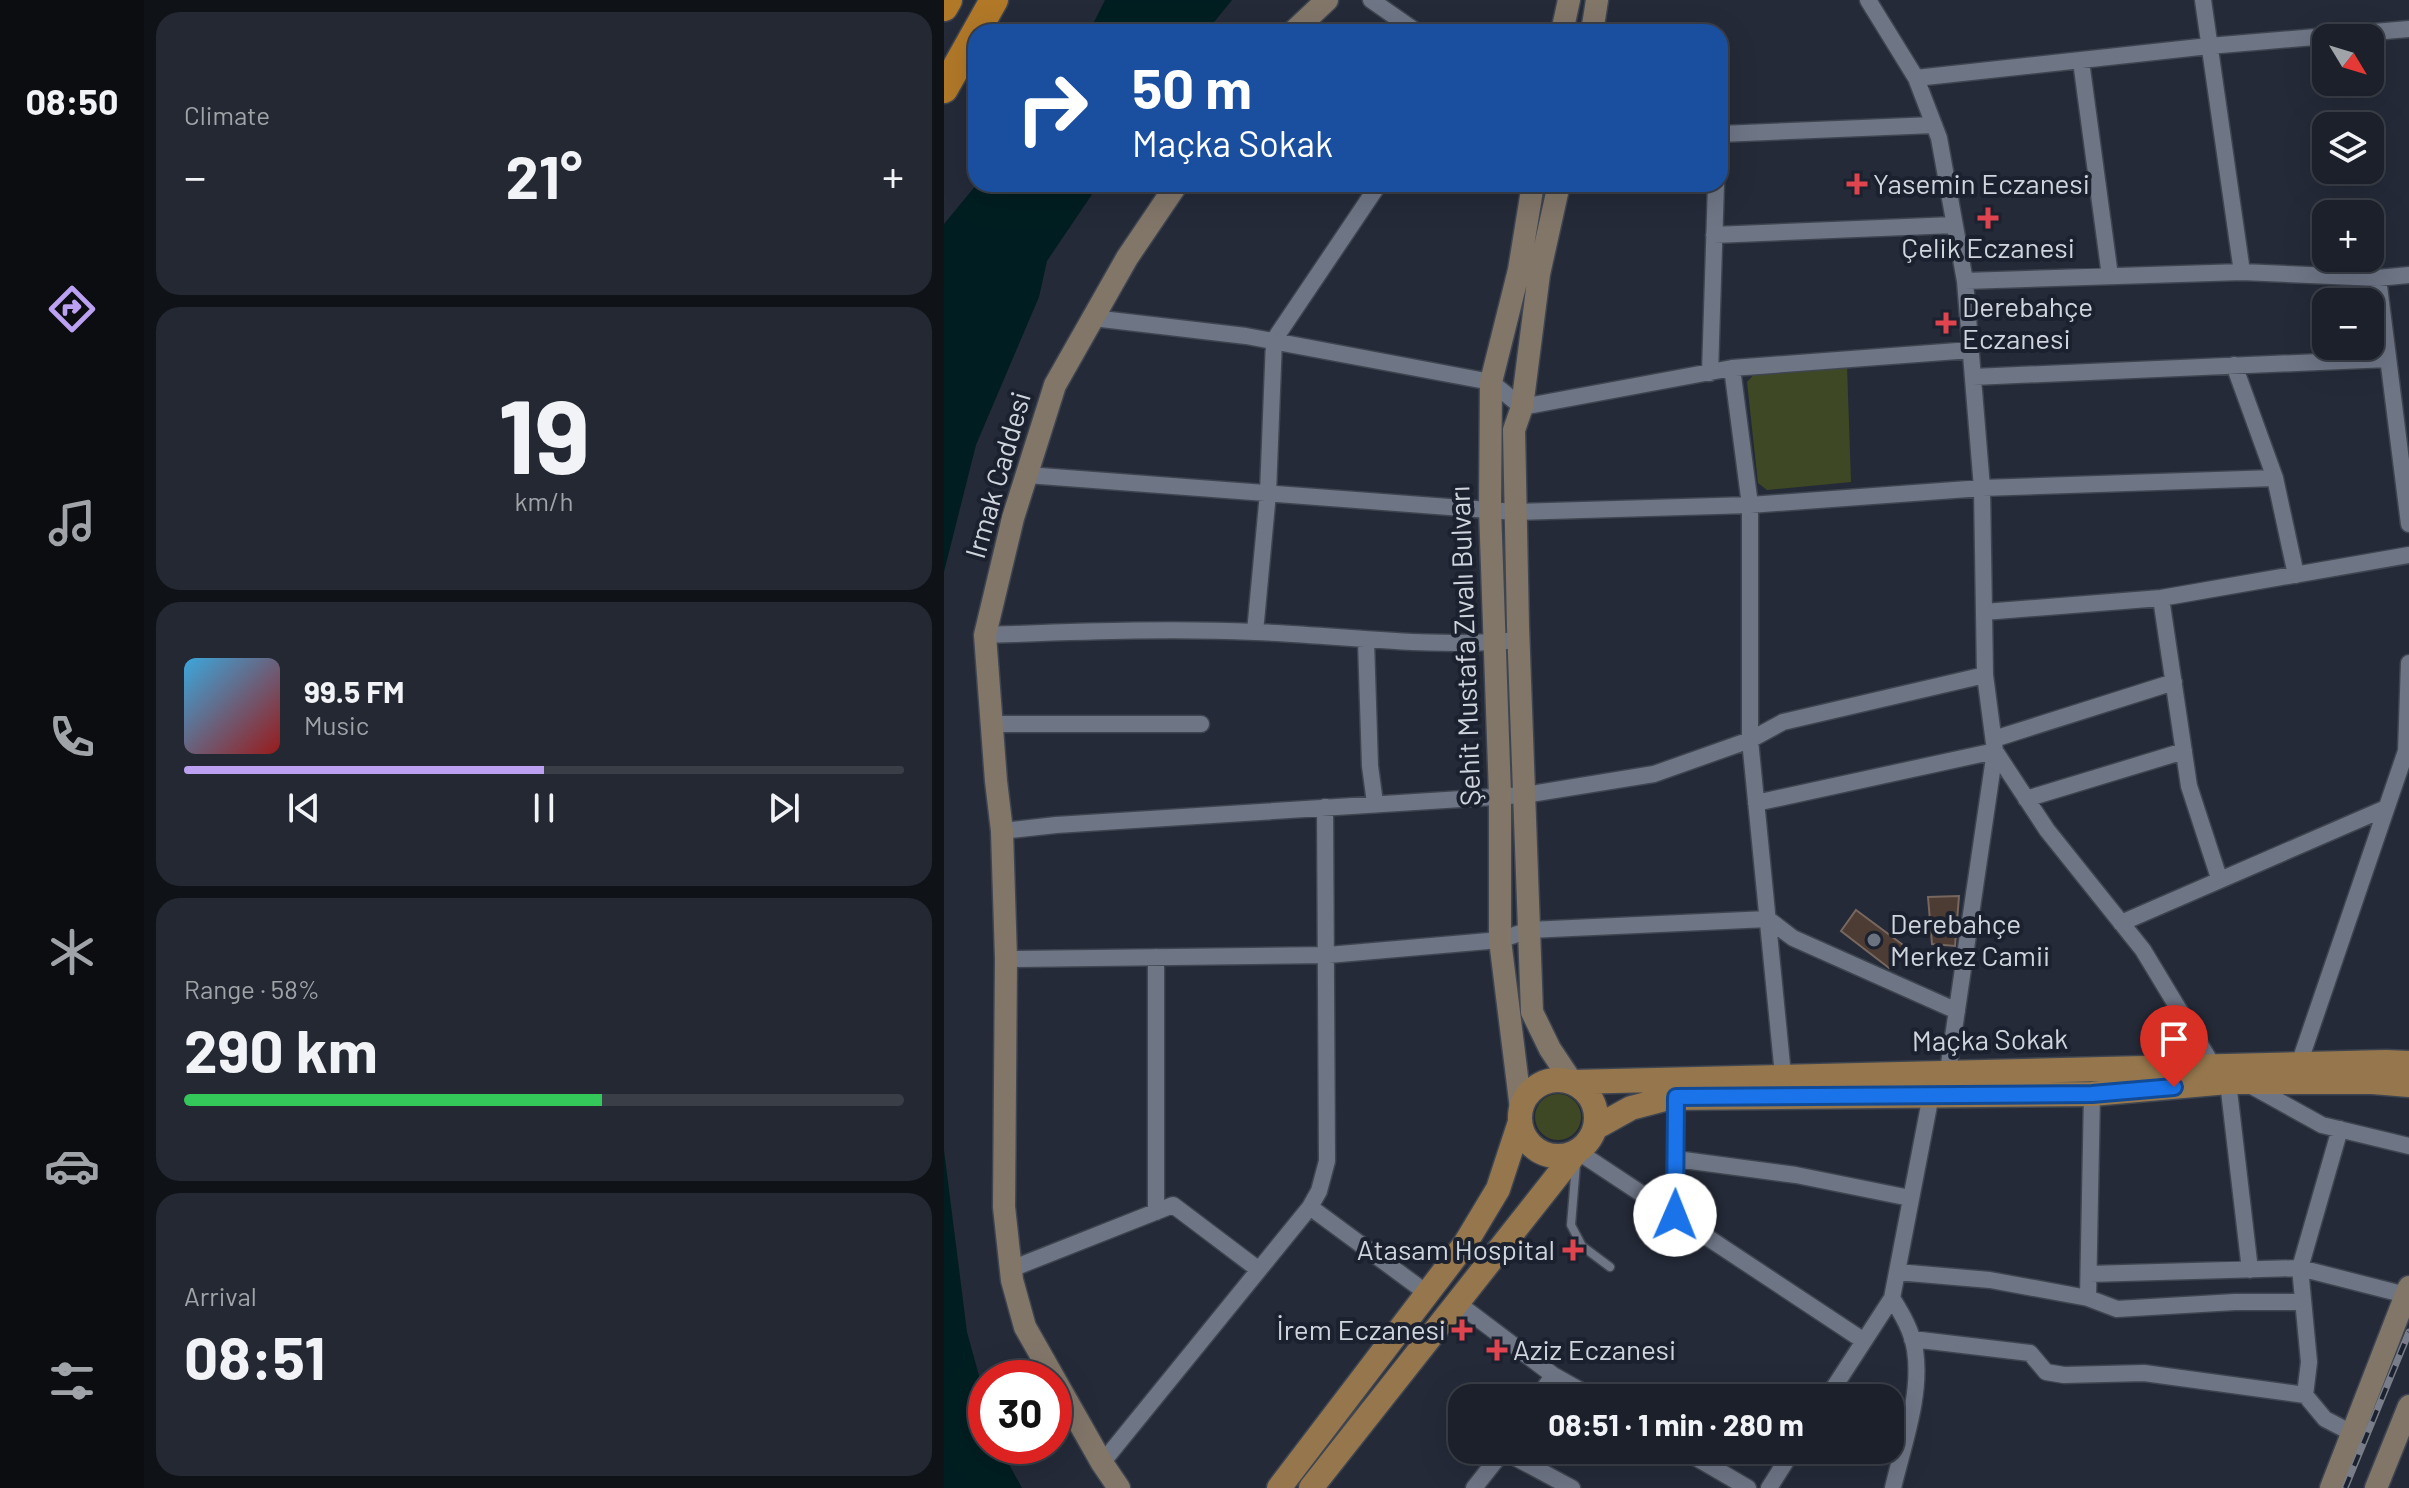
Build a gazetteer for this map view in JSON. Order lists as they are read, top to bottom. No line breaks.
{"streets":{"main road":["Irmak Caddesi","Şehit Mustafa Zıvalı Bulvarı","Maçka Sokak"]},"crossings":[["Şehit Mustafa Zıvalı Bulvarı","Maçka Sokak"]],"places":{"health":["Yasemin Eczanesi","Çelik Eczanesi","Derebahçe Eczanesi","Atasam Hospital","İrem Eczanesi","Aziz Eczanesi"],"other":["Derebahçe Merkez Camii"]},"north":"bottom right","page":{"tabs":"08:50","tile":["Climate",["19","km/h"],["Range · 58%","290 km"],["Arrival","08:51"]],"map_buttons":["+","−"],"turn":["50 m","Maçka Sokak"],"heat":["−","21°","+"],"song":["99.5 FM","Music"],"limit":"30","trip":"08:51 · 1 min · 280 m"}}
